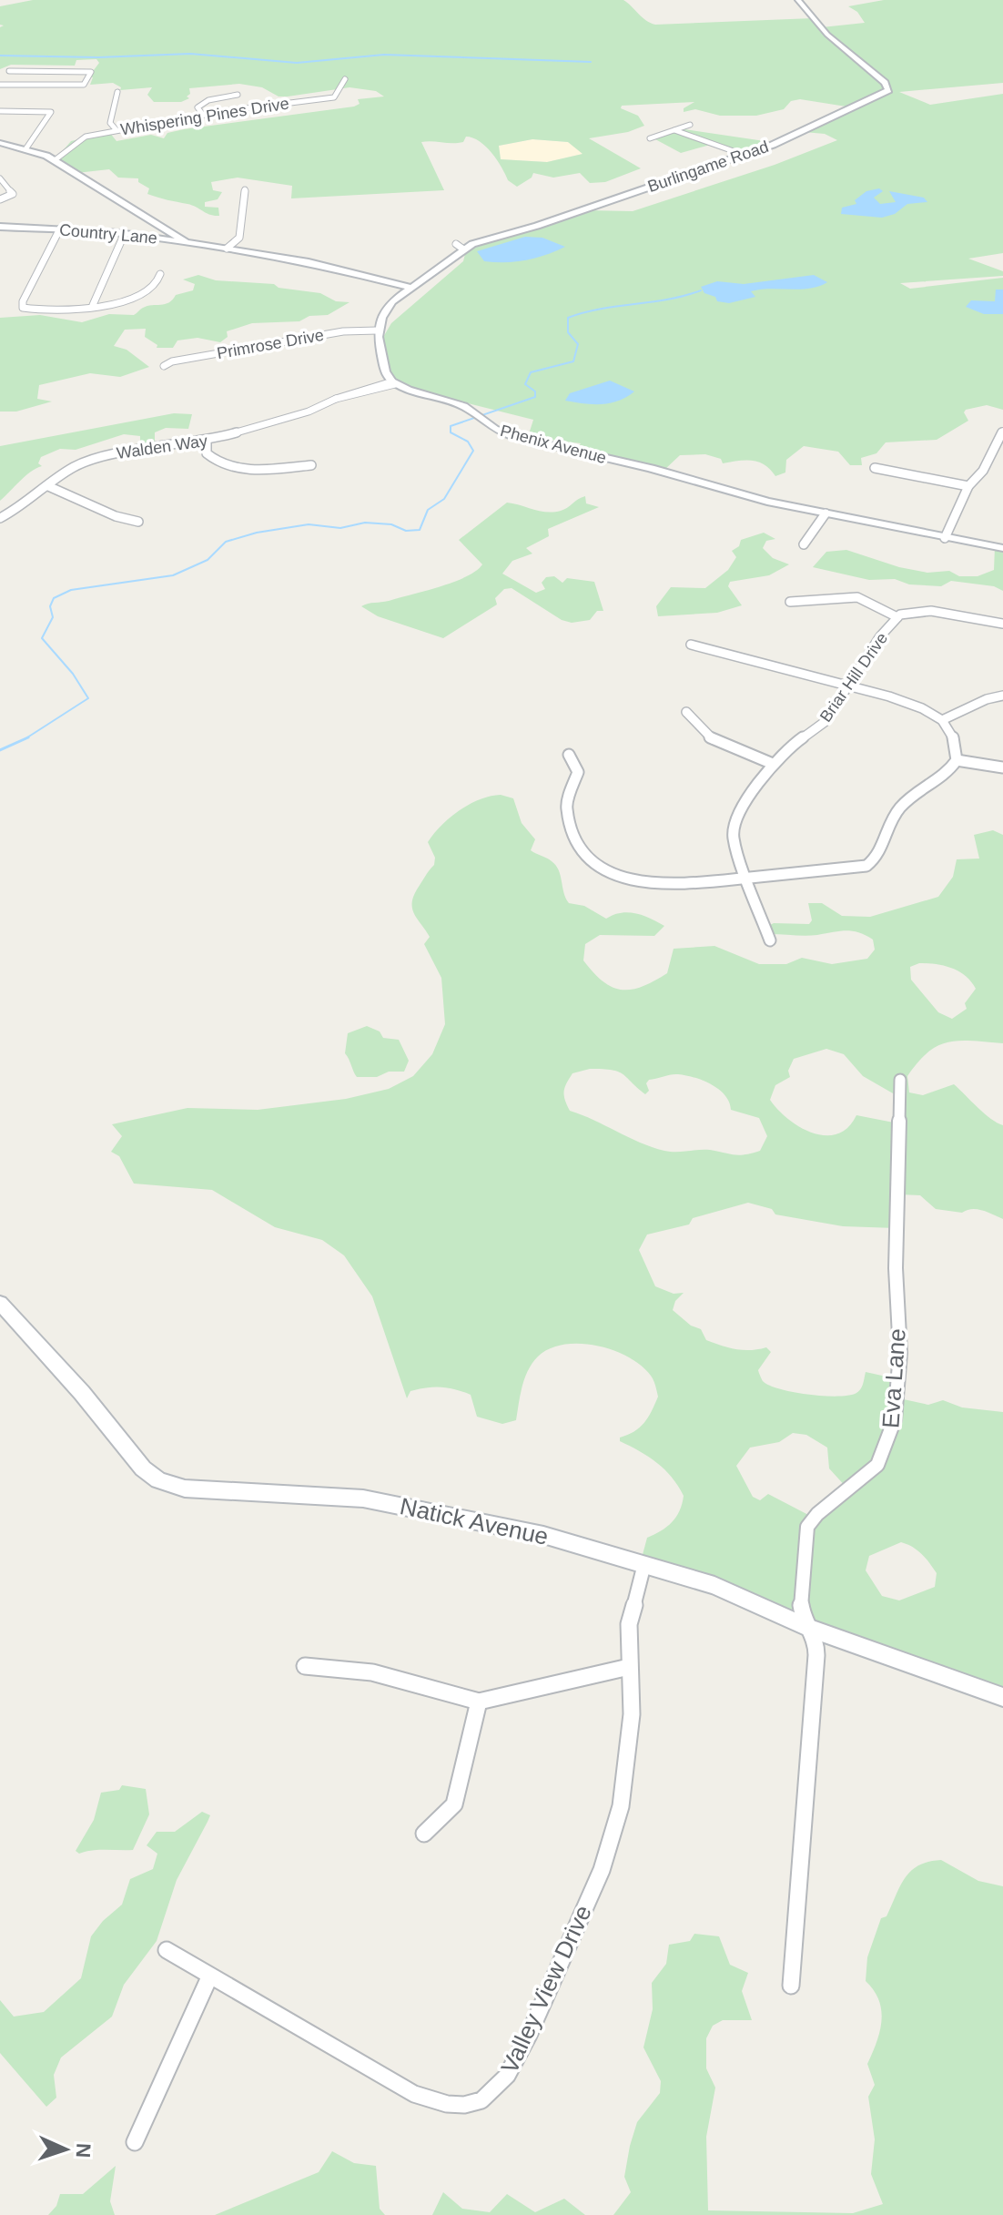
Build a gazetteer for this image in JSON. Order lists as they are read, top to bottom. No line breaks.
{"streets":{"street":["Whispering Pines Drive","Burlingame Road","Country Lane","Primrose Drive","Phenix Avenue","Walden Way","Briar Hill Drive","Eva Lane","Natick Avenue","Valley View Drive"]},"crossings":[["Phenix Avenue","Walden Way"],["Eva Lane","Natick Avenue"],["Natick Avenue","Valley View Drive"]],"north":"right"}
